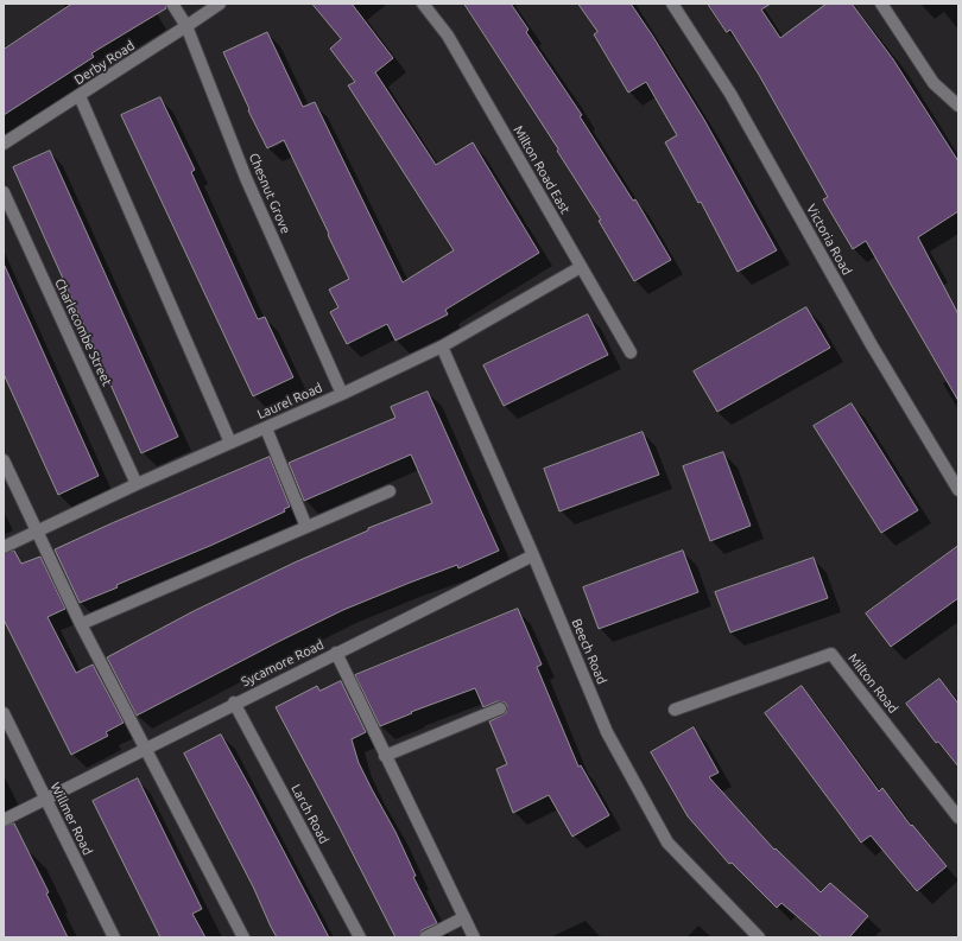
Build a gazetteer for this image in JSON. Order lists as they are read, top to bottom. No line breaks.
{"streets":{"street":["Derby Road","Milton Road East","Chesnut Grove","Victoria Road","Charlecombe Street","Laurel Road","Beech Road","Sycamore Road","Milton Road","Larch Road","Willmer Road"]},"crossings":[["Derby Road","Chesnut Grove"],["Milton Road East","Laurel Road"],["Chesnut Grove","Laurel Road"],["Charlecombe Street","Laurel Road"],["Laurel Road","Beech Road"],["Beech Road","Sycamore Road"],["Sycamore Road","Larch Road"],["Sycamore Road","Willmer Road"]]}
